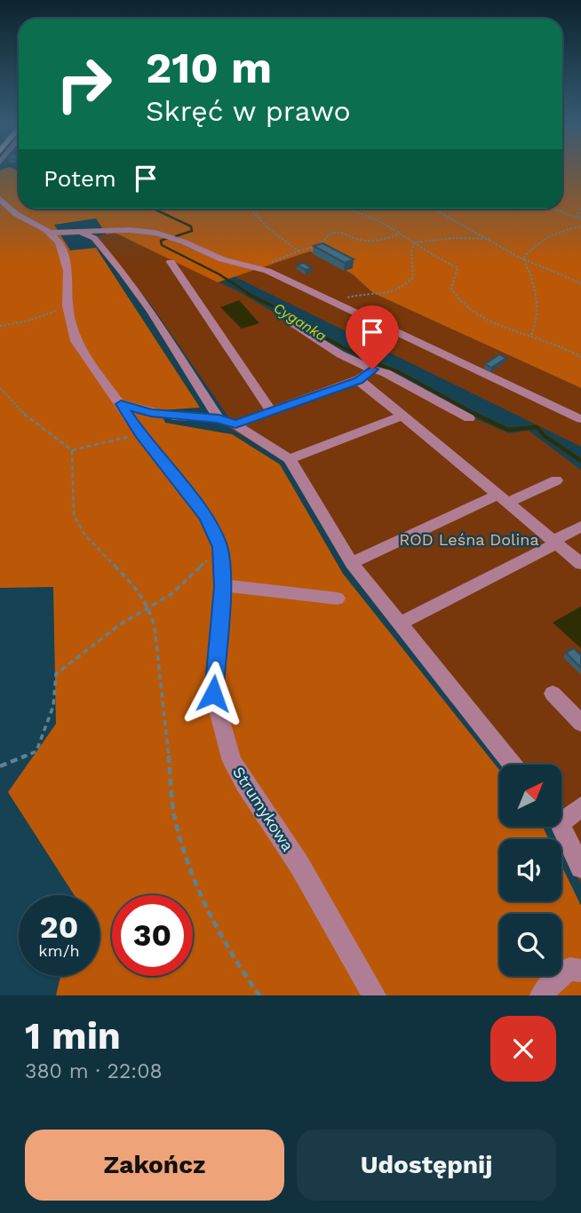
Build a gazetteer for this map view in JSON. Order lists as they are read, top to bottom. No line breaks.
{"streets":{"street":["Strumykowa"]},"water":["Cyganka"],"parks":["ROD Leśna Dolina"],"north":"top right","page":{"turn":["210 m","Skręć w prawo"],"then":"Potem","speed":"20 km/h","limit":"30","heading":["1 min","380 m · 22:08"],"buttons":["Zakończ","Udostępnij"]}}
